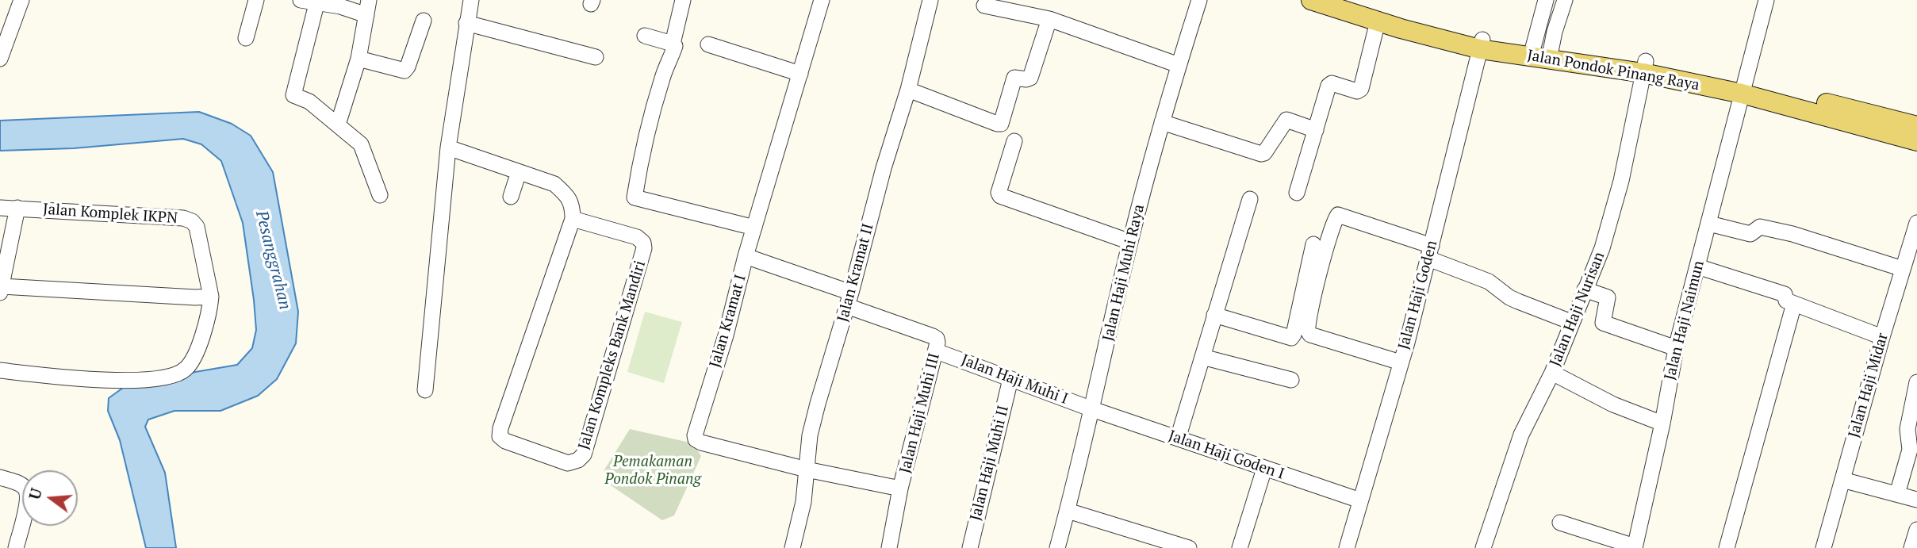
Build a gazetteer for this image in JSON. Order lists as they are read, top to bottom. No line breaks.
{"streets":{"main road":["Jalan Pondok Pinang Raya"],"street":["Jalan Komplek IKPN","Jalan Kramat II","Jalan Haji Muhi Raya","Jalan Haji Goden","Jalan Haji Nurisan","Jalan Haji Naimun","Jalan Kramat I","Jalan Kompleks Bank Mandiri","Jalan Haji Muhi I","Jalan Haji Midar","Jalan Haji Muhi III","Jalan Haji Goden I","Jalan Haji Muhi II"]},"crossings":[["Jalan Pondok Pinang Raya","Jalan Haji Goden"],["Jalan Pondok Pinang Raya","Jalan Haji Nurisan"],["Jalan Pondok Pinang Raya","Jalan Haji Naimun"],["Jalan Kramat II","Jalan Kramat I"],["Jalan Kramat II","Jalan Haji Muhi III"],["Jalan Haji Muhi Raya","Jalan Haji Muhi I"],["Jalan Haji Muhi Raya","Jalan Haji Goden I"],["Jalan Haji Goden","Jalan Haji Goden I"],["Jalan Kramat I","Jalan Haji Muhi III"],["Jalan Haji Muhi I","Jalan Haji Muhi III"],["Jalan Haji Muhi I","Jalan Haji Goden I"],["Jalan Haji Muhi I","Jalan Haji Muhi II"]],"water":["Pesanggrahan"],"parks":["Pemakaman Pondok Pinang"],"north":"left"}
